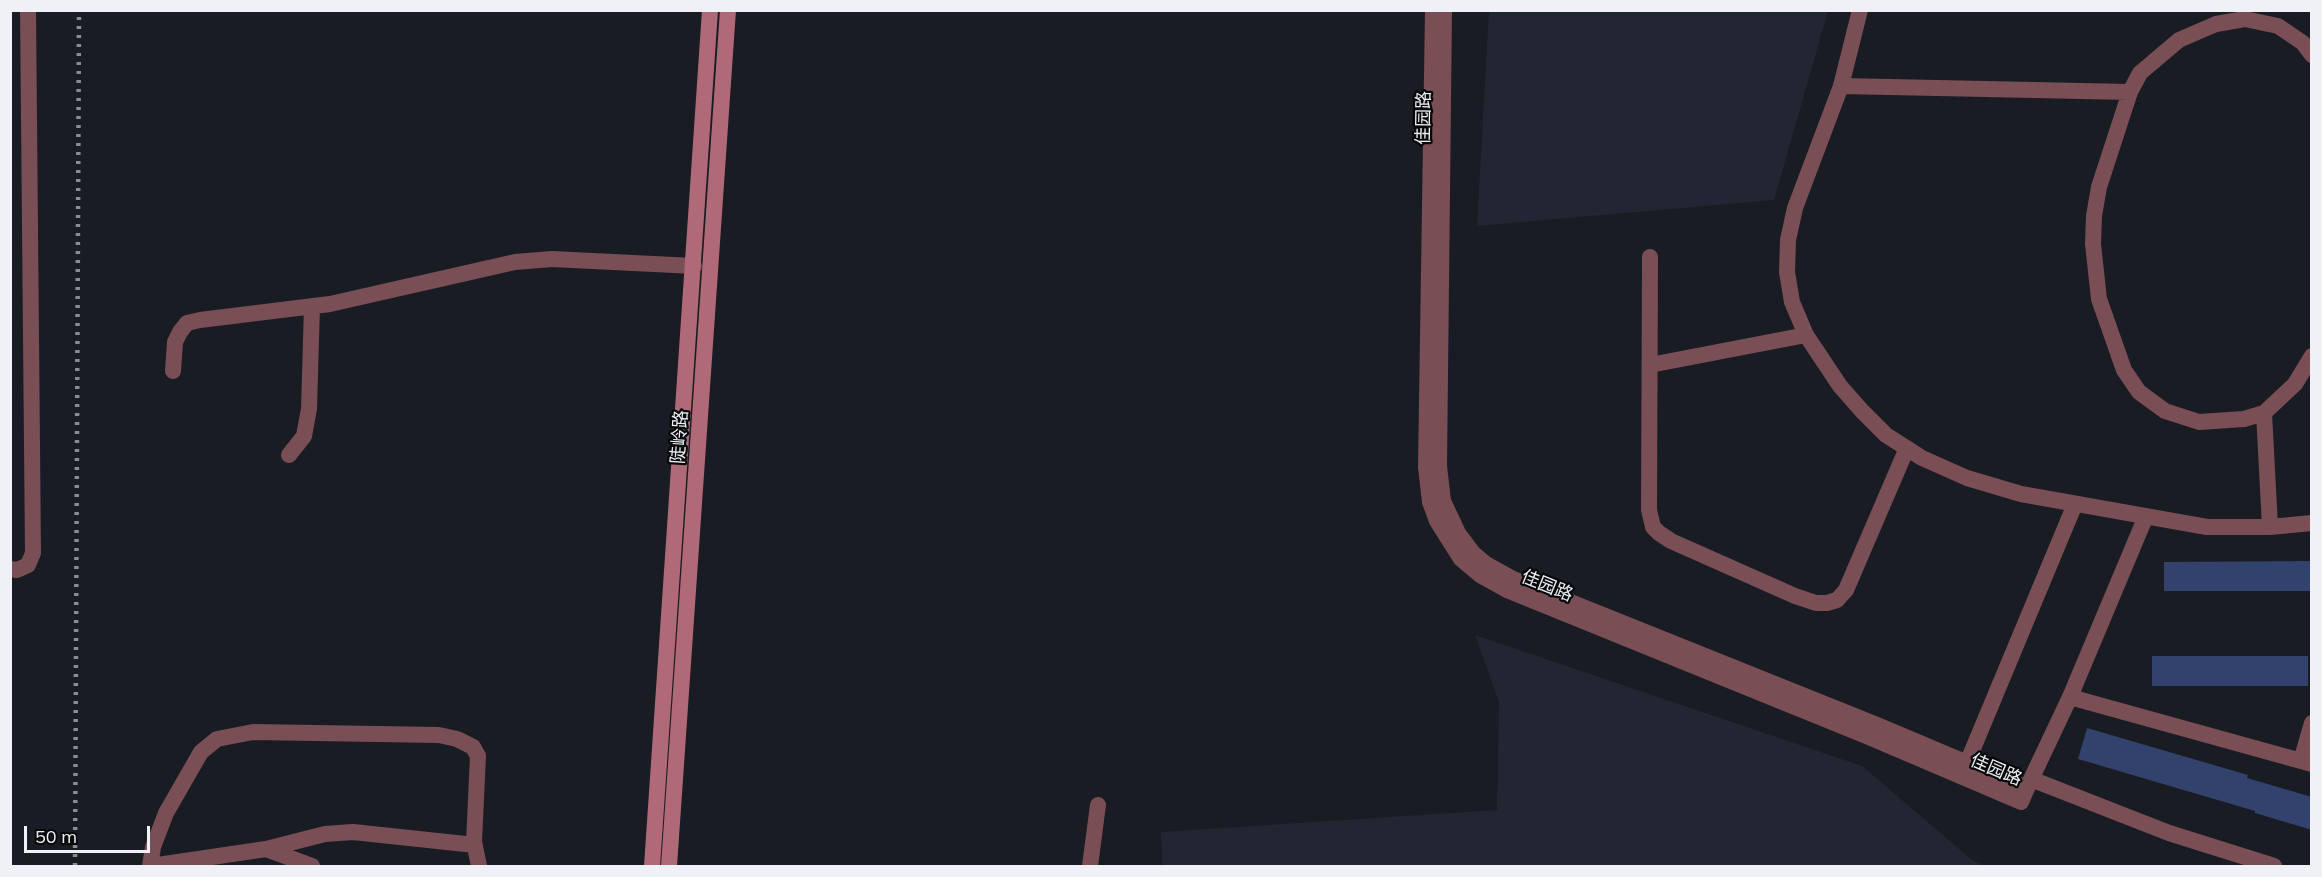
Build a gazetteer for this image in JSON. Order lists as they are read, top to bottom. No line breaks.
{"streets":{"main road":["陡岭路"],"street":["佳园路"]},"scale_bar":"50 m"}
